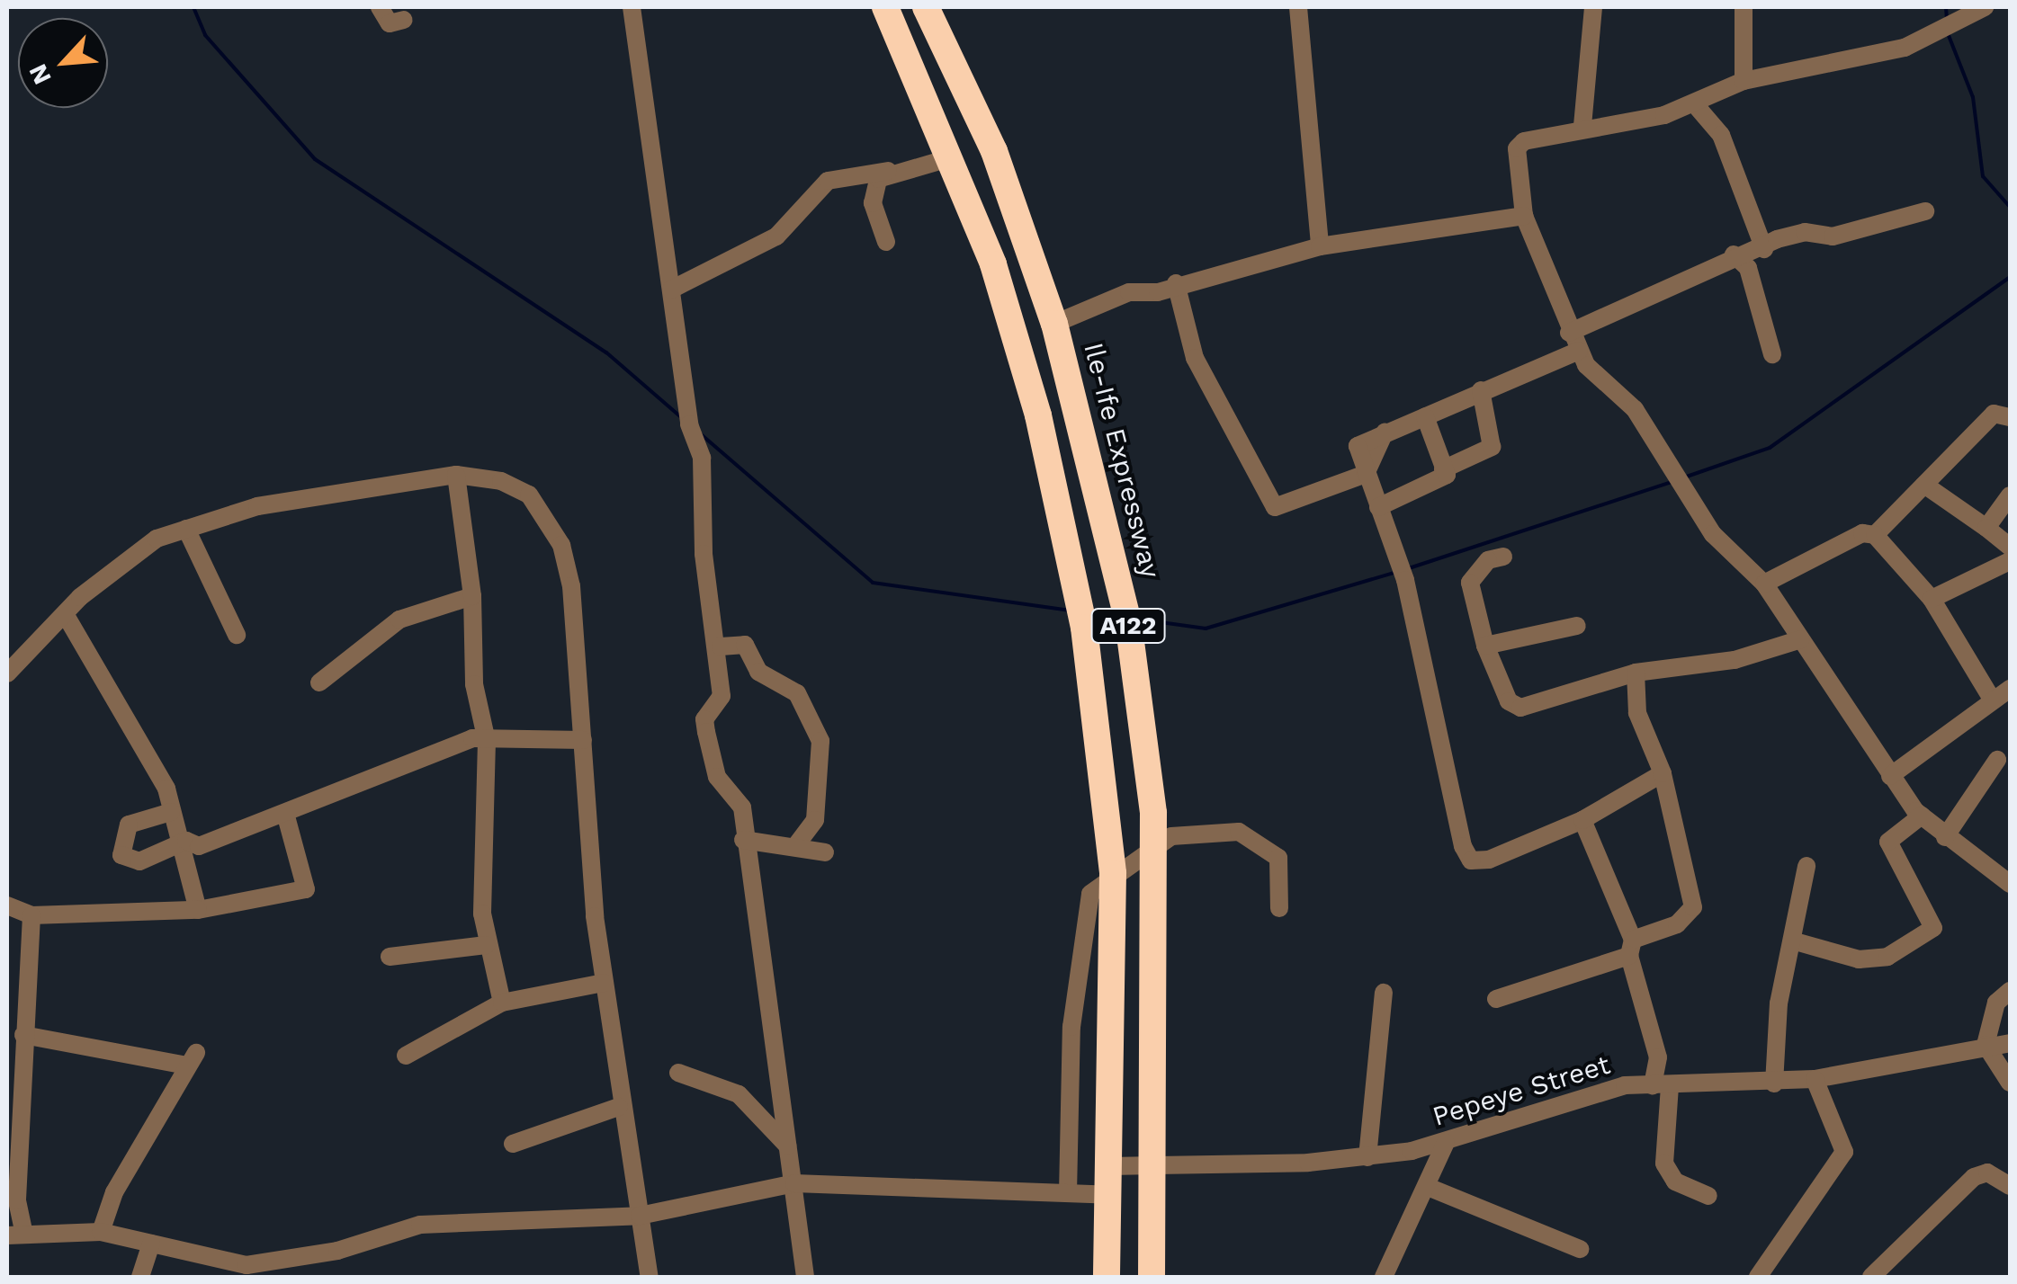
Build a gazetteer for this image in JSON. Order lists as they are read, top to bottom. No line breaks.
{"streets":{"highway":["Ile-Ife Expressway","A122"],"street":["Pepeye Street"]},"crossings":[["Ile-Ife Expressway","Pepeye Street"],["A122","Pepeye Street"]],"north":"bottom left"}
